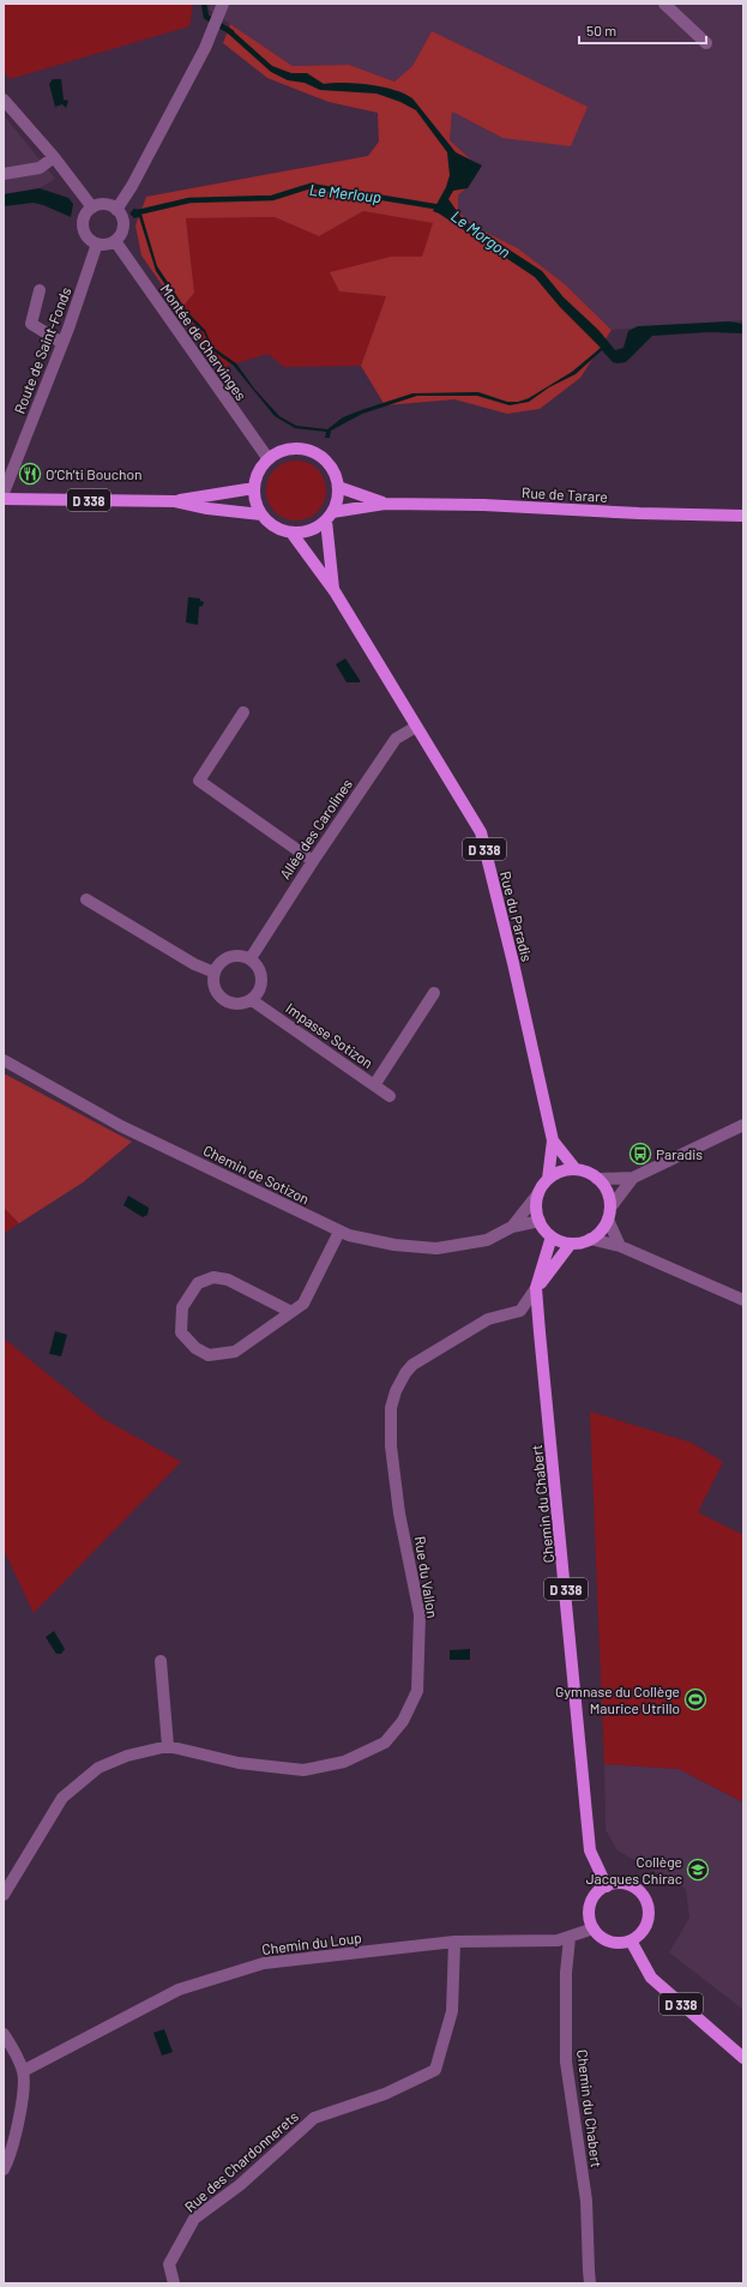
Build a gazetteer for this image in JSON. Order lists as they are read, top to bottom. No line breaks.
{"streets":{"main road":["Rue de Tarare","D 338","Rue du Paradis","Chemin du Chabert"],"street":["Montée de Chervinges","Route de Saint-Fonds","Allée des Carolines","Impasse Sotizon","Chemin de Sotizon","Rue du Vallon","Chemin du Loup","Rue des Chardonnerets"]},"crossings":[["Montée de Chervinges","Route de Saint-Fonds"],["Montée de Chervinges","Rue de Tarare"],["Montée de Chervinges","D 338"],["Montée de Chervinges","Rue du Paradis"],["Rue de Tarare","D 338"],["Rue de Tarare","Rue du Paradis"],["D 338","Rue du Paradis"],["D 338","Chemin du Chabert"],["D 338","Chemin du Loup"],["Allée des Carolines","Rue du Paradis"],["Allée des Carolines","Impasse Sotizon"],["Rue du Paradis","Chemin de Sotizon"],["Rue du Paradis","Chemin du Chabert"],["Chemin de Sotizon","Chemin du Chabert"],["Chemin du Chabert","Rue du Vallon"],["Chemin du Chabert","Chemin du Loup"],["Chemin du Loup","Rue des Chardonnerets"]],"water":["Le Merloup","Le Morgon"],"places":{"restaurant":["O’Ch’ti Bouchon"],"bus stop":["Paradis"],"sports":["Gymnase du Collège Maurice Utrillo"],"school or university":["Collège Jacques Chirac"]},"scale_bar":"50 m"}
